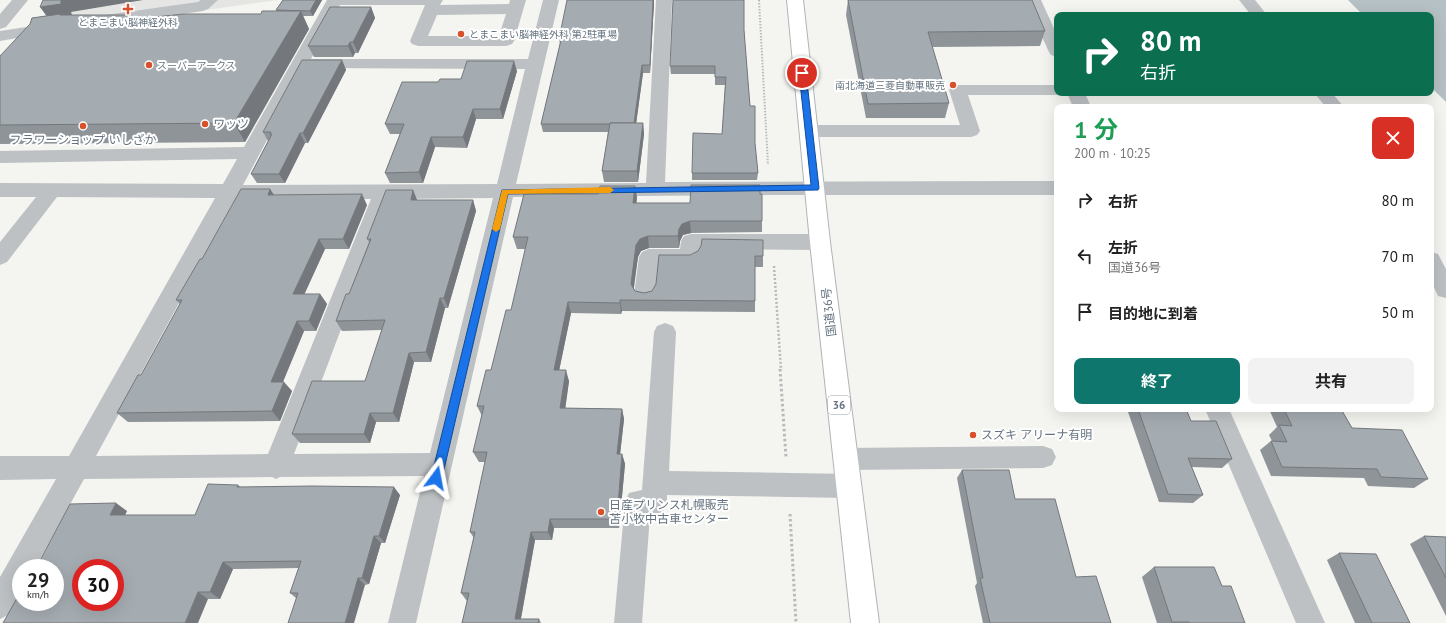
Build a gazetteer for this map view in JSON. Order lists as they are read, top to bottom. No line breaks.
{"streets":{"highway":["国道36号","36"]},"places":{"health":["とまこまい脳神経外科"],"other":["とまこまい脳神経外科 第2駐車場","スーパーアークス","南北海道三菱自動車販売","ワッツ","フラワーショップ いしざか","スズキ アリーナ有明","日産プリンス札幌販売 苫小牧中古車センター"]},"page":{"turn":["80 m","右折"],"heading":["1 分","200 m · 10:25"],"list":[{"name":"右折","value":"80 m"},{"name":"左折","note":"国道36号","value":"70 m"},{"name":"目的地に到着","value":"50 m"}],"buttons":["終了","共有"],"speed":"29 km/h","limit":"30"}}
